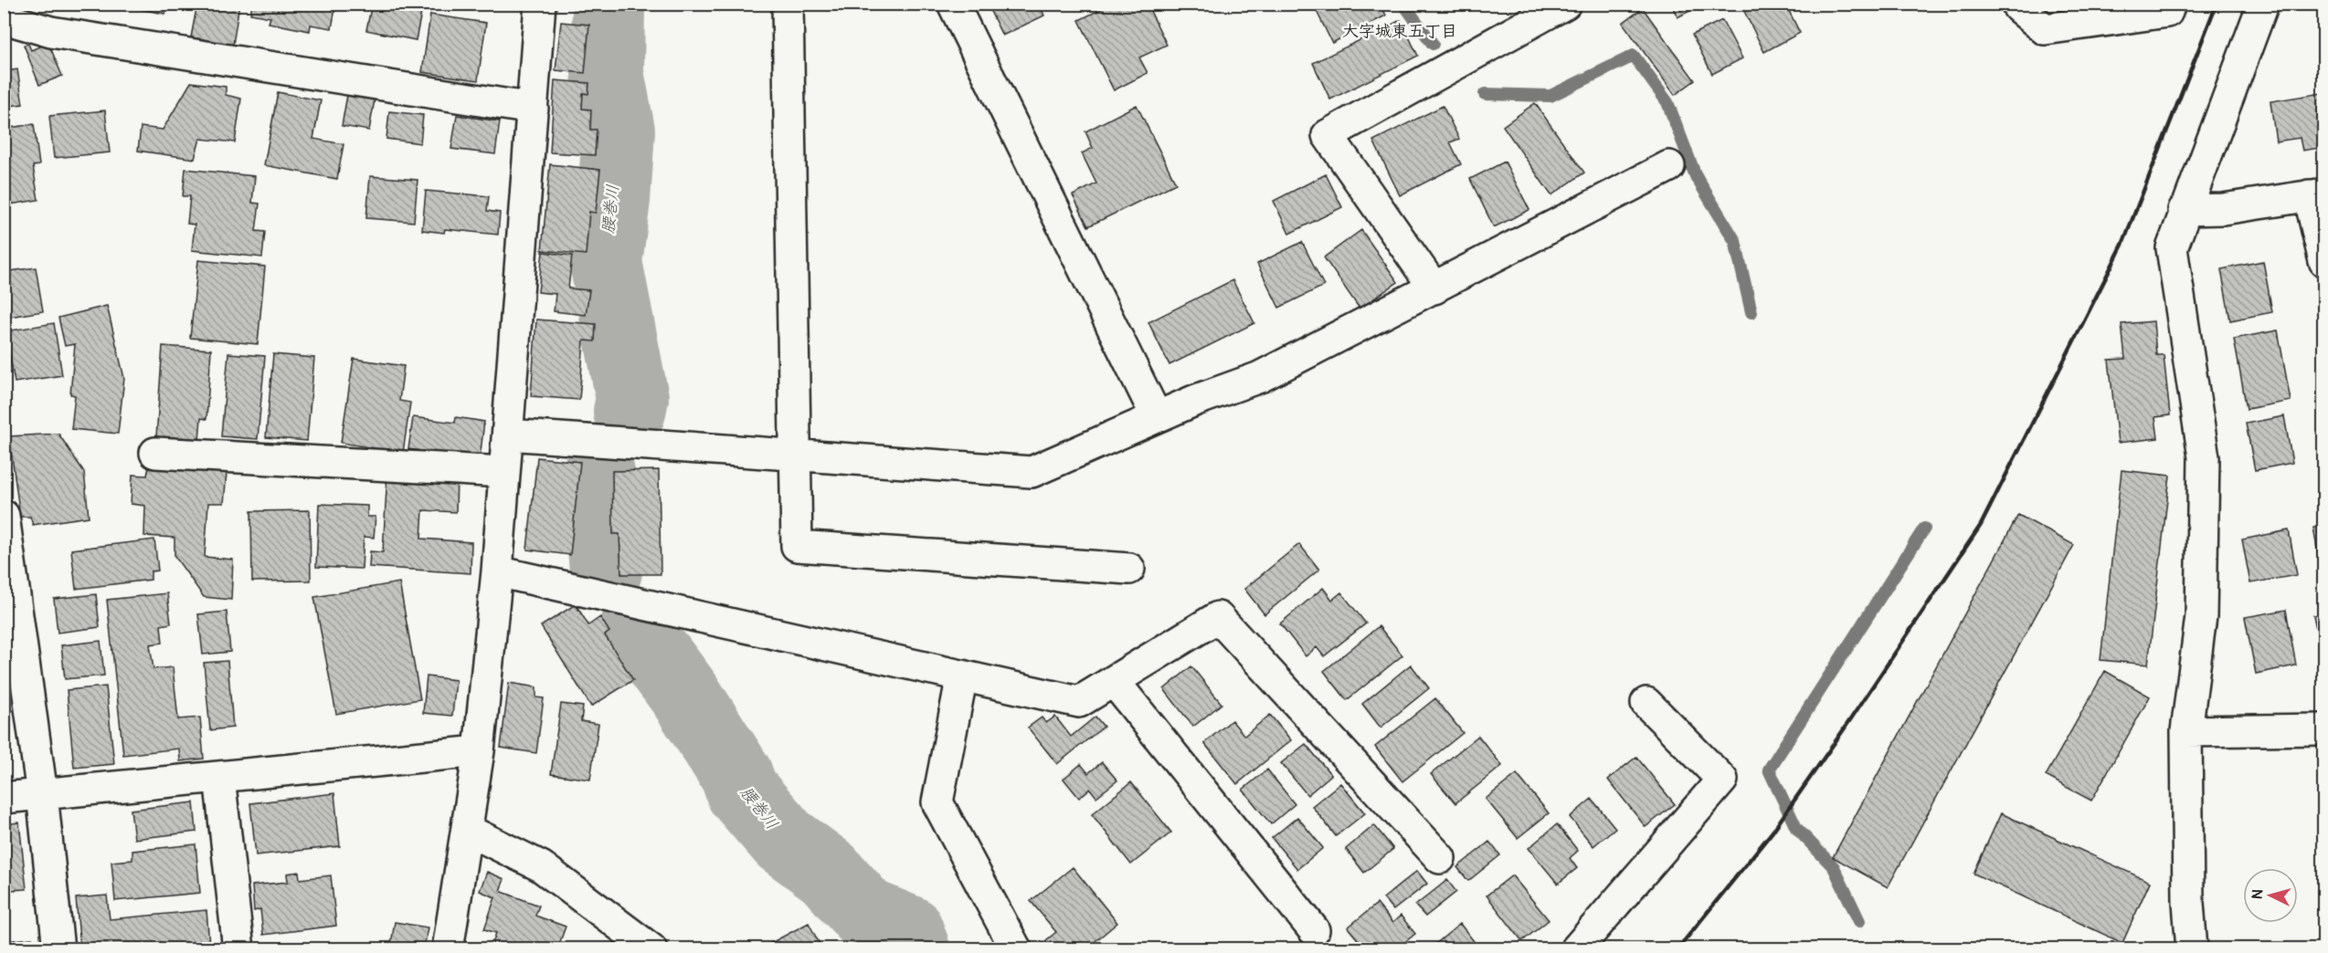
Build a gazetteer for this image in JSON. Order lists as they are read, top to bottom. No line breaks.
{"districts":["大字城東五丁目"],"water":["腰巻川"],"north":"left"}
